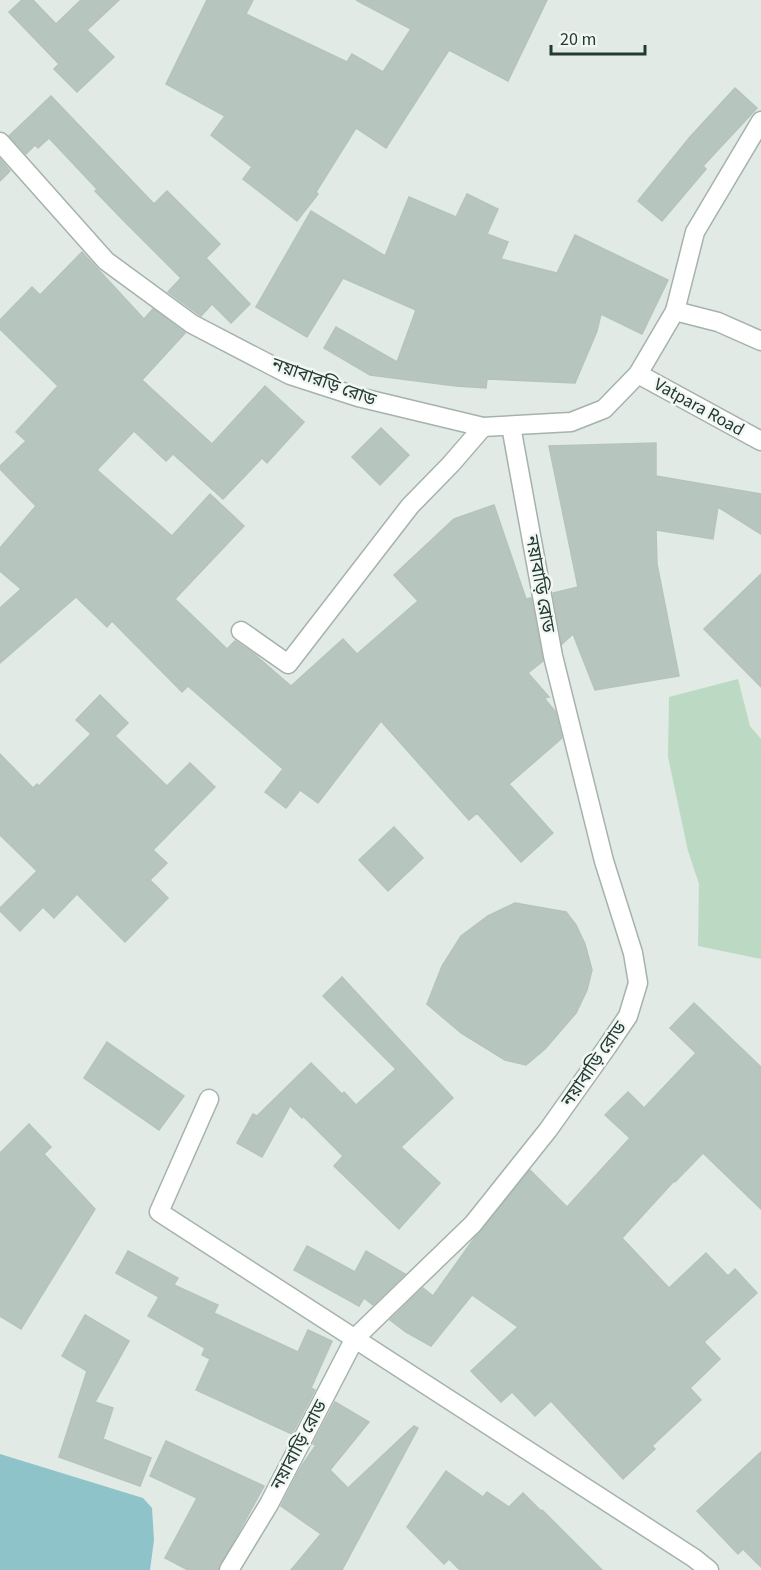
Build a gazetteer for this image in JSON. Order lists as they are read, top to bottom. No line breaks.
{"streets":{"street":["নয়াবারড়ি রোড","Vatpara Road","নয়াবাড়ি রোড"]},"crossings":[["নয়াবারড়ি রোড","Vatpara Road"],["নয়াবারড়ি রোড","নয়াবাড়ি রোড"]],"scale_bar":"20 m"}
